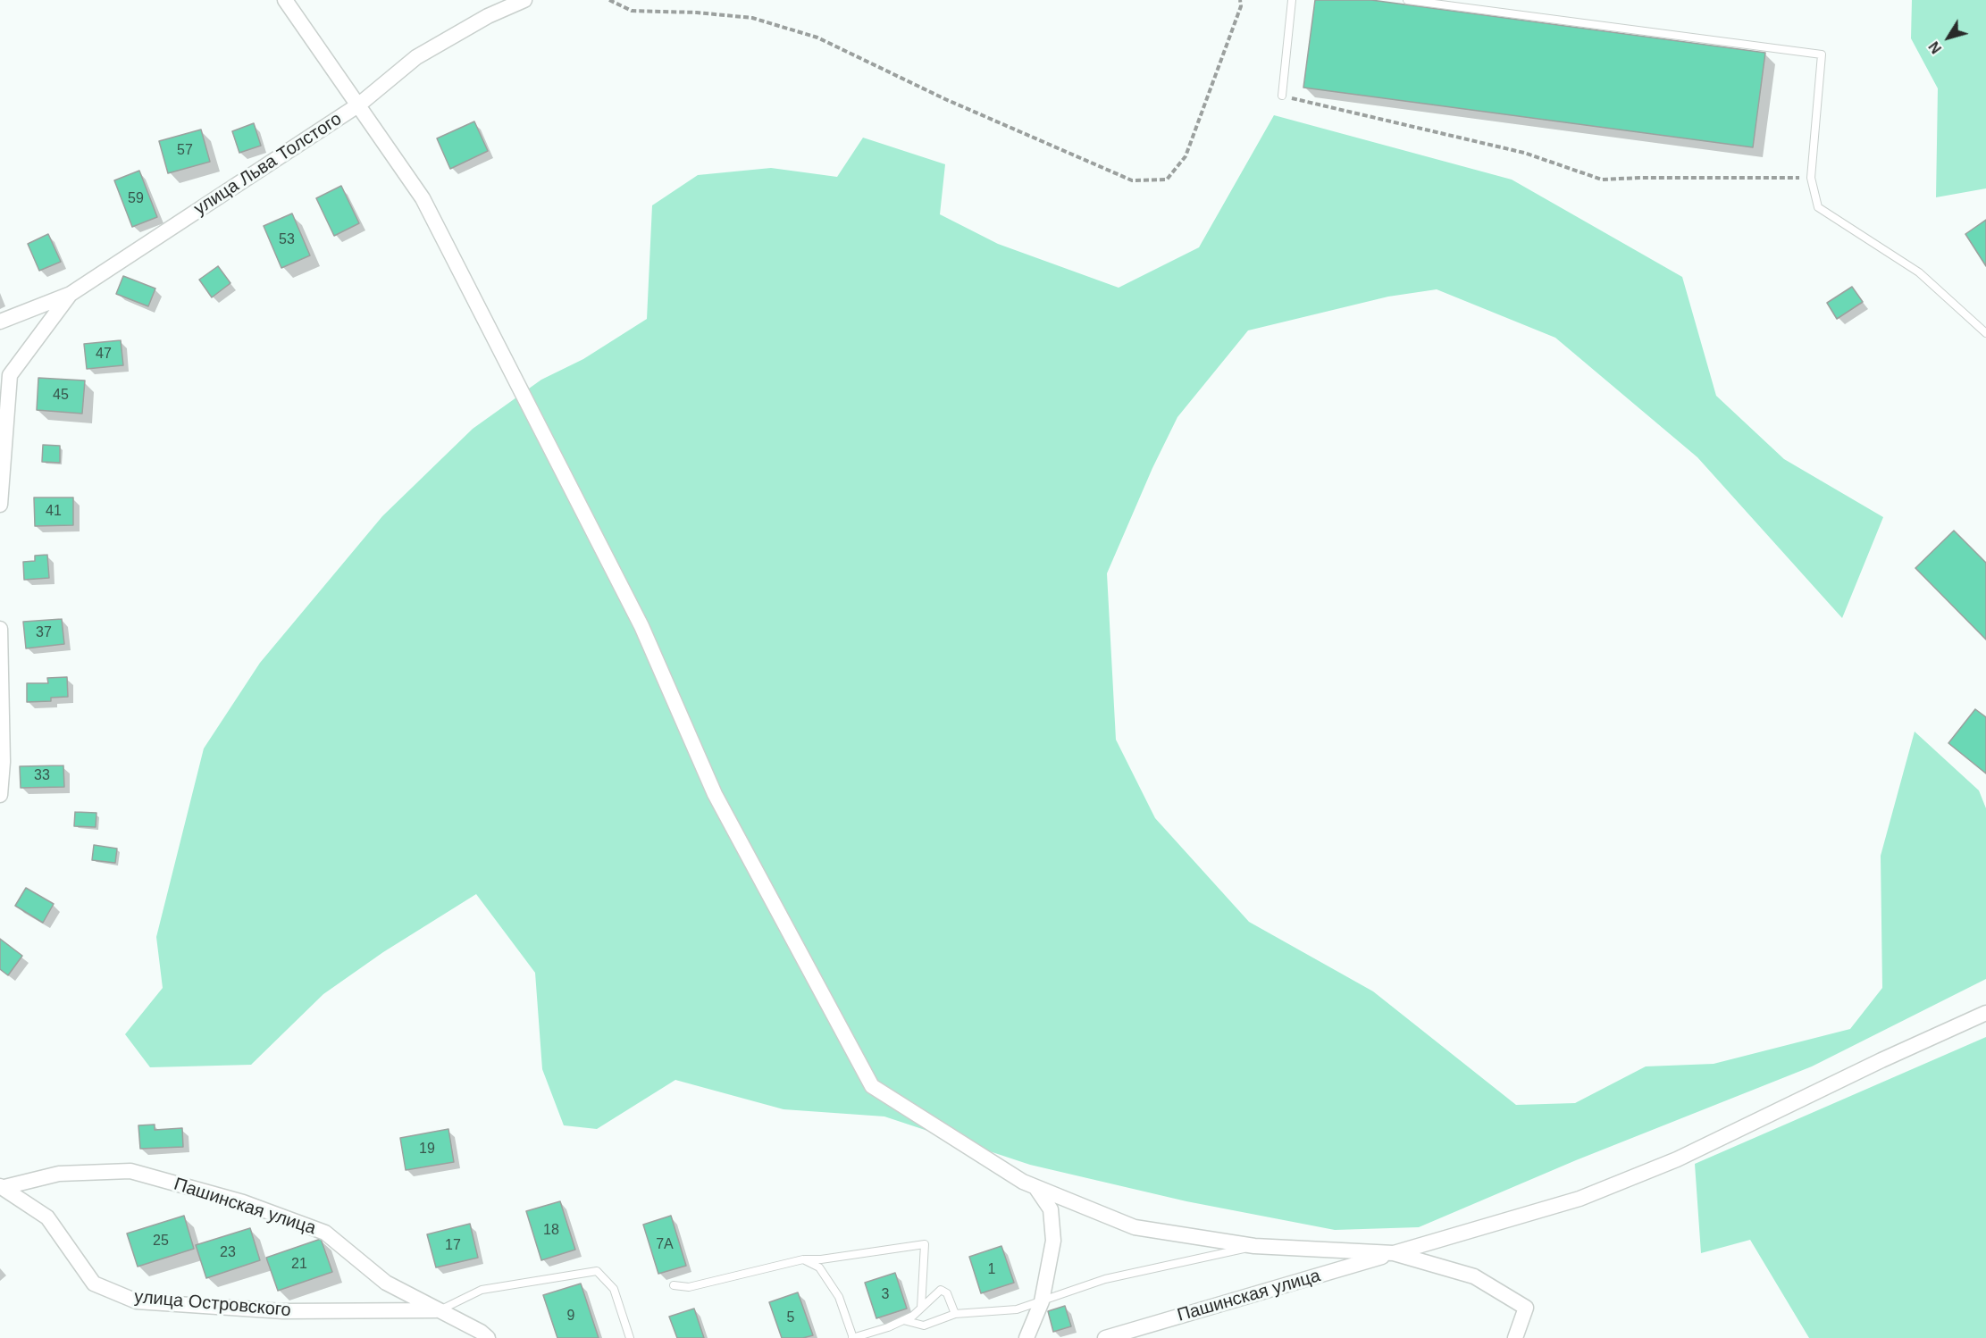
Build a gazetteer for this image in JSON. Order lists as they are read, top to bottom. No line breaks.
{"streets":{"street":["улица Льва Толстого","Пашинская улица","улица Островского"]},"crossings":[["Пашинская улица","улица Островского"]],"house_numbers":["57","59","53","47","45","41","37","33","19","18","25","7А","17","23","21","1","3","9","5"],"north":"bottom left"}
